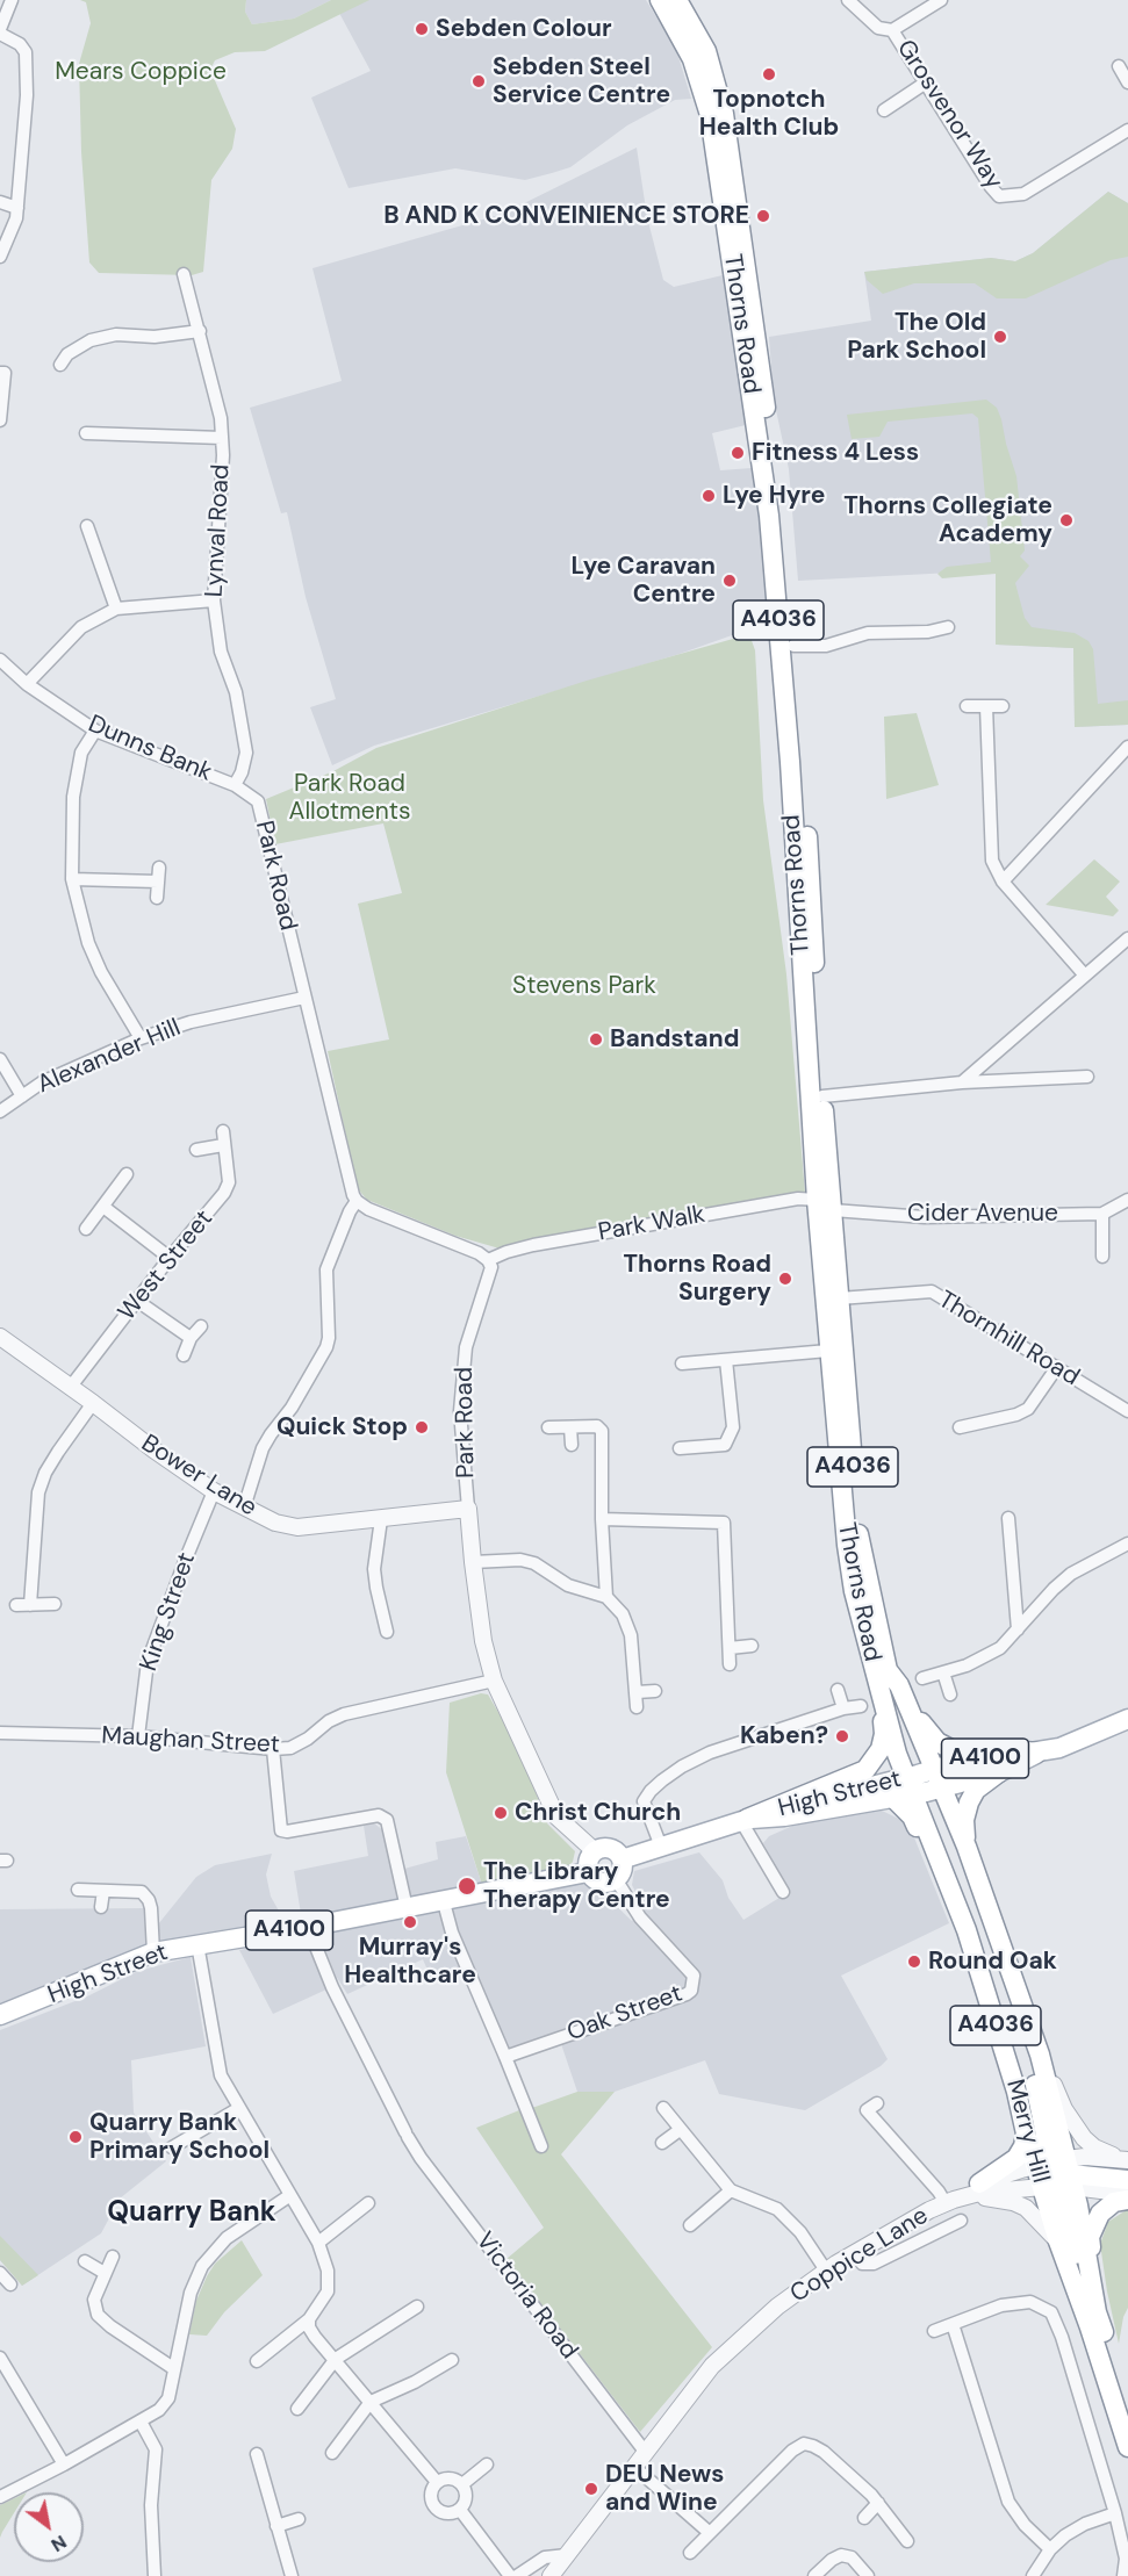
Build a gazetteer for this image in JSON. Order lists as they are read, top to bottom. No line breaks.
{"streets":{"main road":["Thorns Road","A4036","A4100","High Street","Merry Hill"],"street":["Grosvenor Way","Lynval Road","Dunns Bank","Park Road","Alexander Hill","Cider Avenue","Park Walk","West Street","Thornhill Road","Bower Lane","King Street","Maughan Street","Oak Street","Coppice Lane","Victoria Road"]},"crossings":[["Thorns Road","Cider Avenue"],["Thorns Road","Park Walk"],["Thorns Road","Thornhill Road"],["Thorns Road","A4100"],["Thorns Road","High Street"],["Thorns Road","Merry Hill"],["Lynval Road","Dunns Bank"],["Lynval Road","Park Road"],["Dunns Bank","Park Road"],["Park Road","Alexander Hill"],["Park Road","Park Walk"],["Park Road","Bower Lane"],["Park Road","Maughan Street"],["Park Road","High Street"],["Park Road","Oak Street"],["Cider Avenue","Park Walk"],["West Street","Bower Lane"],["Bower Lane","King Street"],["King Street","Maughan Street"],["A4100","High Street"],["A4100","Merry Hill"],["High Street","Oak Street"],["High Street","Merry Hill"],["High Street","Victoria Road"],["Merry Hill","Coppice Lane"],["Coppice Lane","Victoria Road"]],"districts":["Quarry Bank"],"parks":["Mears Coppice","Park Road Allotments","Stevens Park"],"places":["Sebden Colour","Topnotch Health Club","Sebden Steel Service Centre","B AND K CONVEINIENCE STORE","The Old Park School","Fitness 4 Less","Lye Hyre","Thorns Collegiate Academy","Lye Caravan Centre","Bandstand","Thorns Road Surgery","Quick Stop","Kaben?","Christ Church","The Library Therapy Centre","Murray's Healthcare","Round Oak","Quarry Bank Primary School","DEU News and Wine"],"north":"bottom right"}
